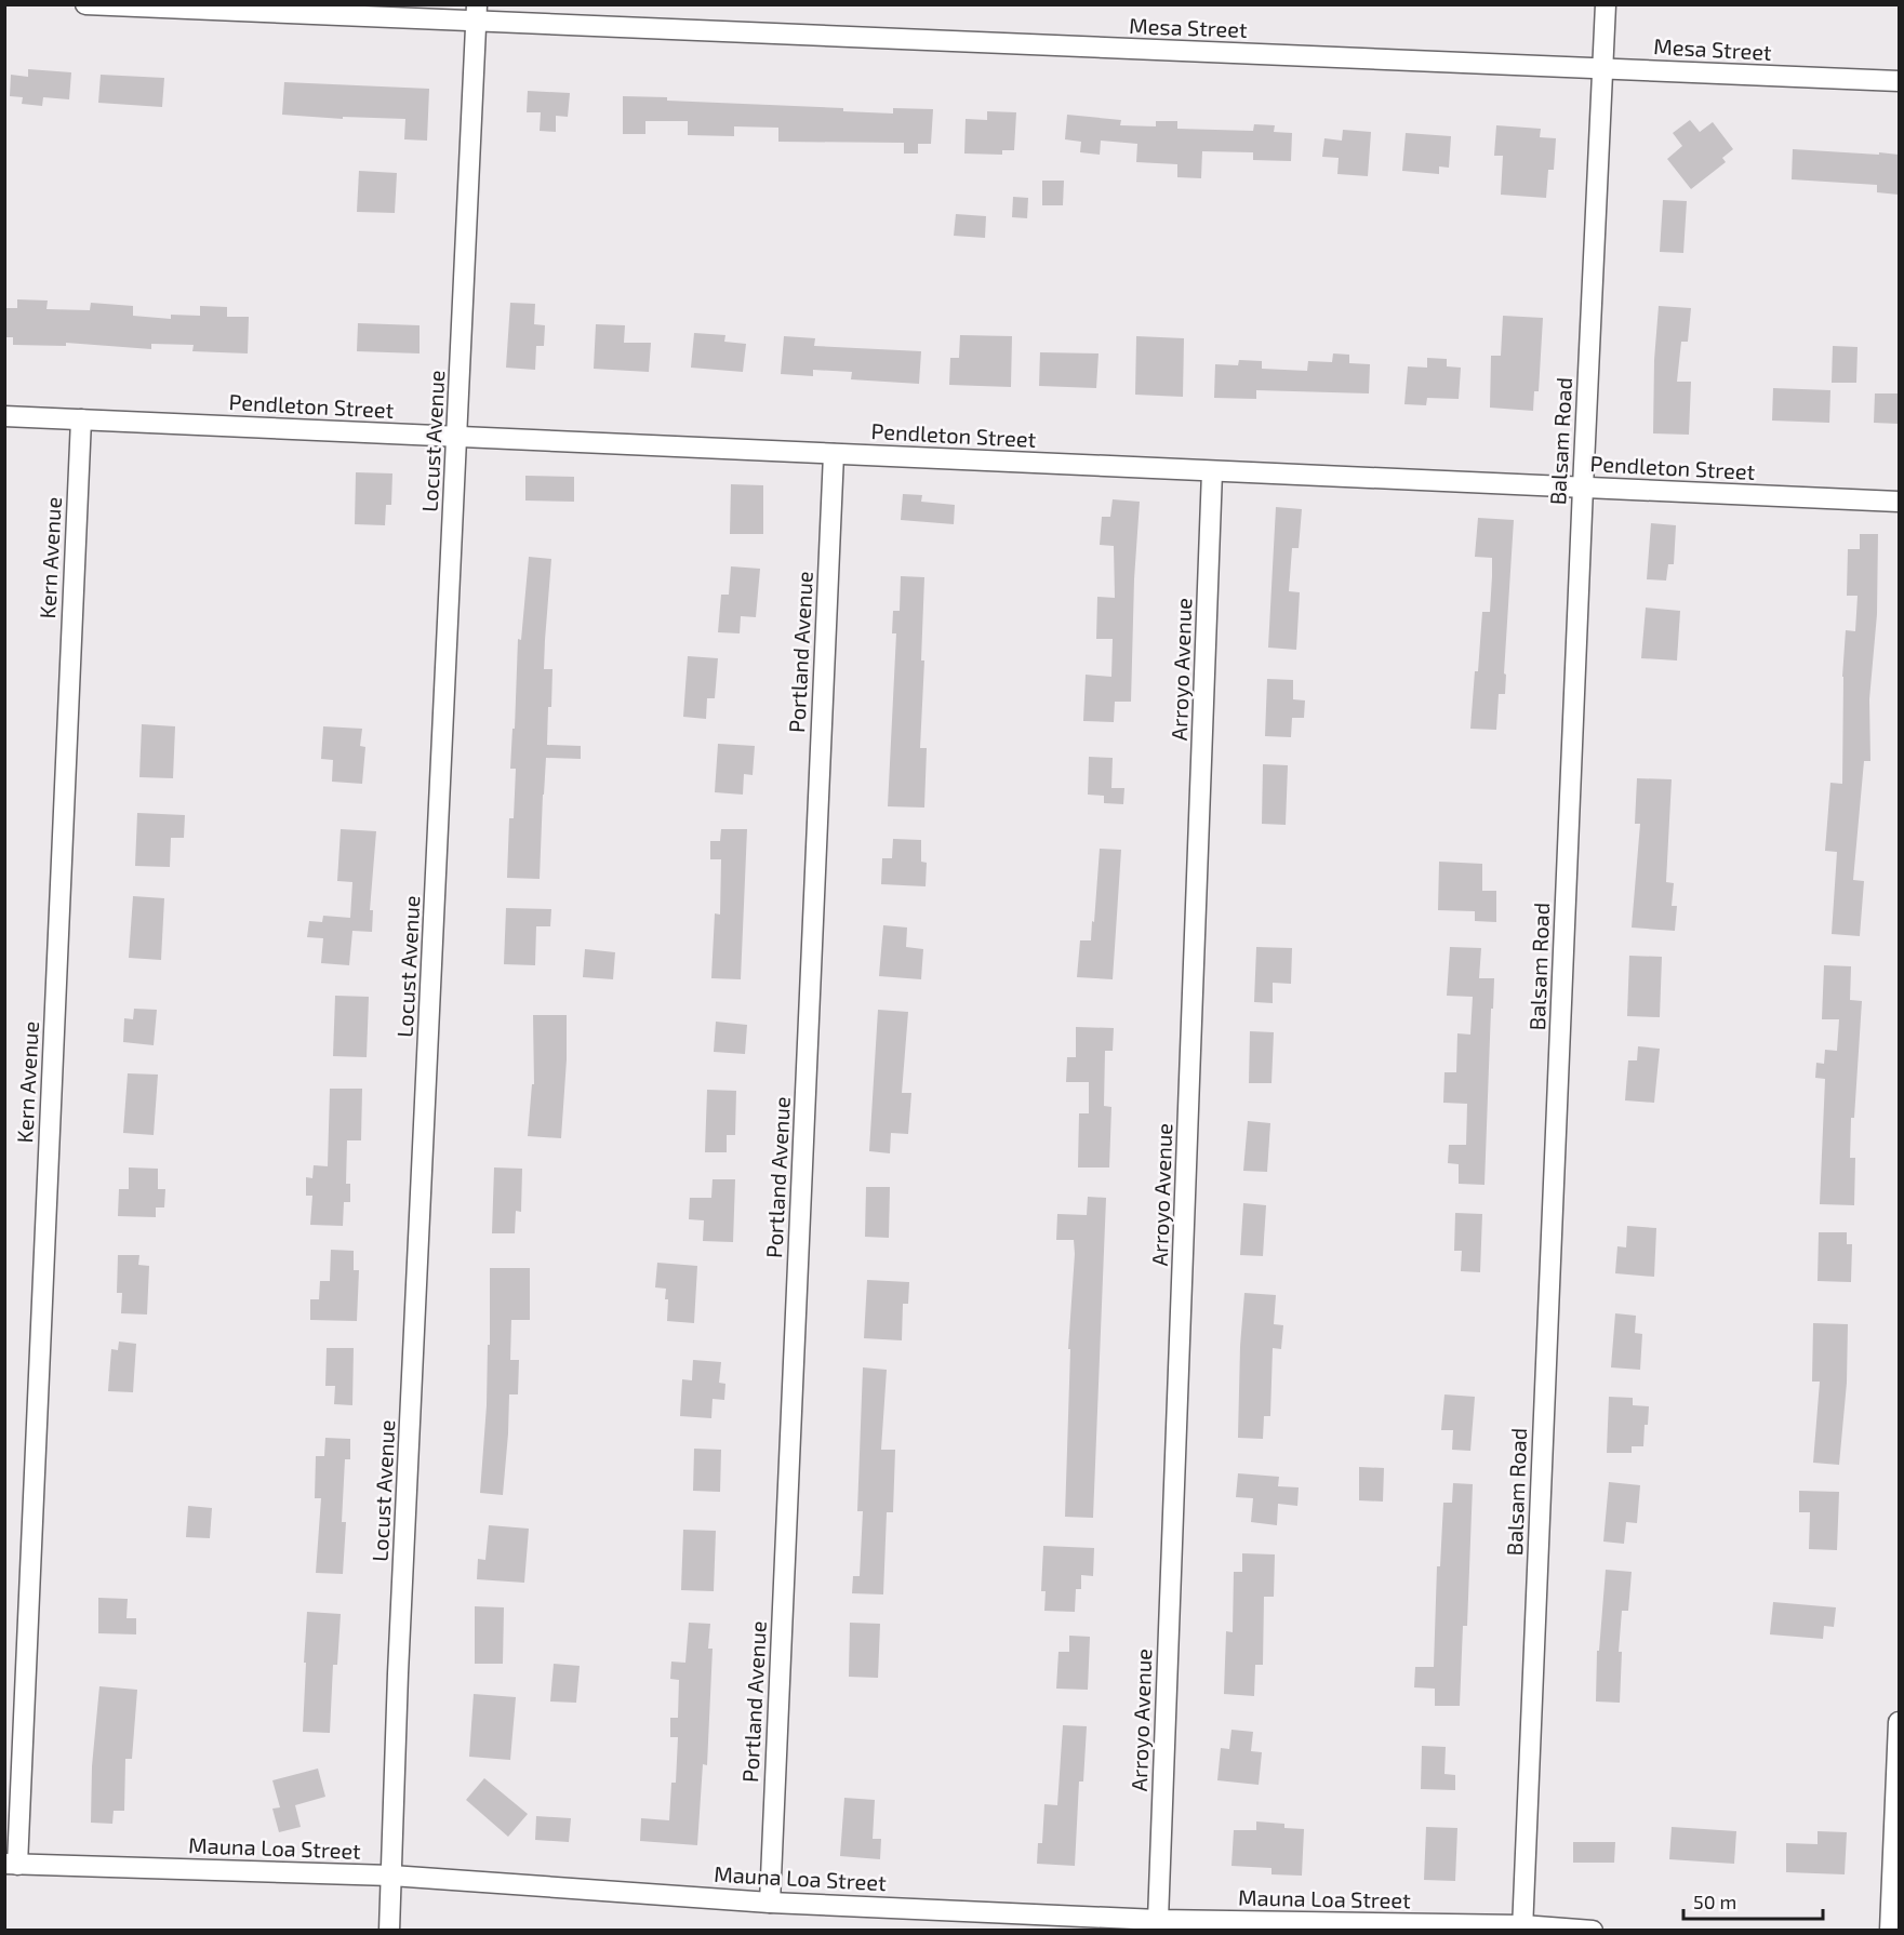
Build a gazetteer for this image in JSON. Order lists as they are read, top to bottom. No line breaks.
{"streets":{"street":["Mesa Street","Pendleton Street","Locust Avenue","Balsam Road","Kern Avenue","Portland Avenue","Arroyo Avenue","Mauna Loa Street"]},"crossings":[["Mesa Street","Locust Avenue"],["Mesa Street","Balsam Road"],["Pendleton Street","Locust Avenue"],["Pendleton Street","Balsam Road"],["Pendleton Street","Kern Avenue"],["Pendleton Street","Portland Avenue"],["Pendleton Street","Arroyo Avenue"],["Locust Avenue","Mauna Loa Street"],["Balsam Road","Mauna Loa Street"],["Kern Avenue","Mauna Loa Street"],["Portland Avenue","Mauna Loa Street"],["Arroyo Avenue","Mauna Loa Street"]],"scale_bar":"50 m"}
